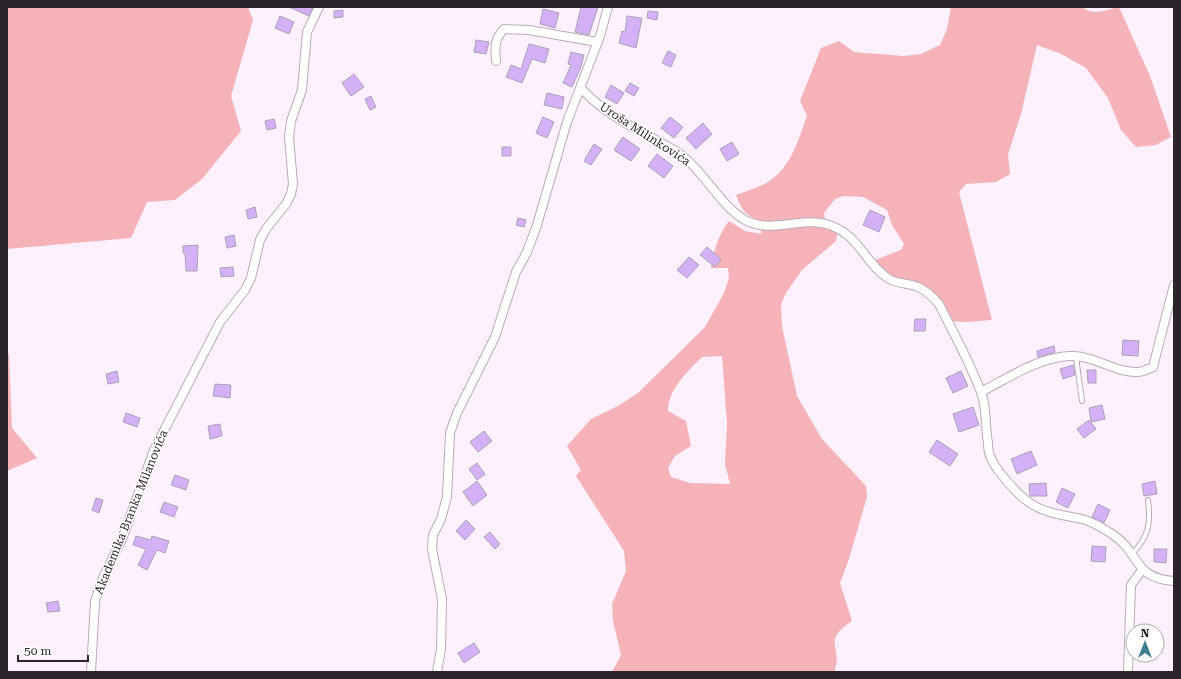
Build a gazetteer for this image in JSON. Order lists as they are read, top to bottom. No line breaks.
{"streets":{"street":["Uroša Milinkovića","Akademika Branka Milanovića"]},"scale_bar":"50 m","north":"top"}
